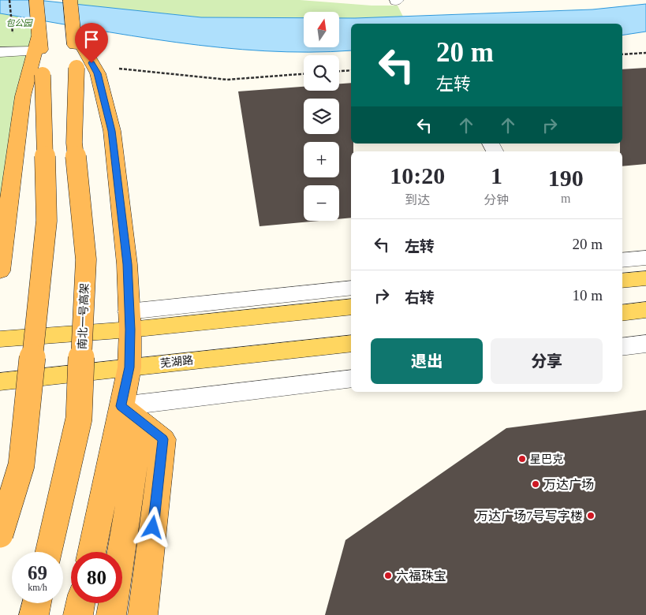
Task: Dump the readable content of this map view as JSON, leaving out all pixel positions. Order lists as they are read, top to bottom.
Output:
{
  "streets": {
    "highway": ["南北一号高架"],
    "main road": ["芜湖路"]
  },
  "parks": ["包公园"],
  "places": [
    "星巴克",
    "万达广场",
    "万达广场7号写字楼",
    "六福珠宝"
  ],
  "north": "top",
  "page": {
    "map_buttons": ["+", "−"],
    "turn": ["20 m", "左转"],
    "eta": [
      "10:20",
      "到达",
      "1",
      "分钟",
      "190",
      "m"
    ],
    "list": [
      {
        "name": "左转",
        "value": "20 m"
      },
      {
        "name": "右转",
        "value": "10 m"
      }
    ],
    "buttons": ["退出", "分享"],
    "speed": "69 km/h",
    "limit": "80"
  }
}
